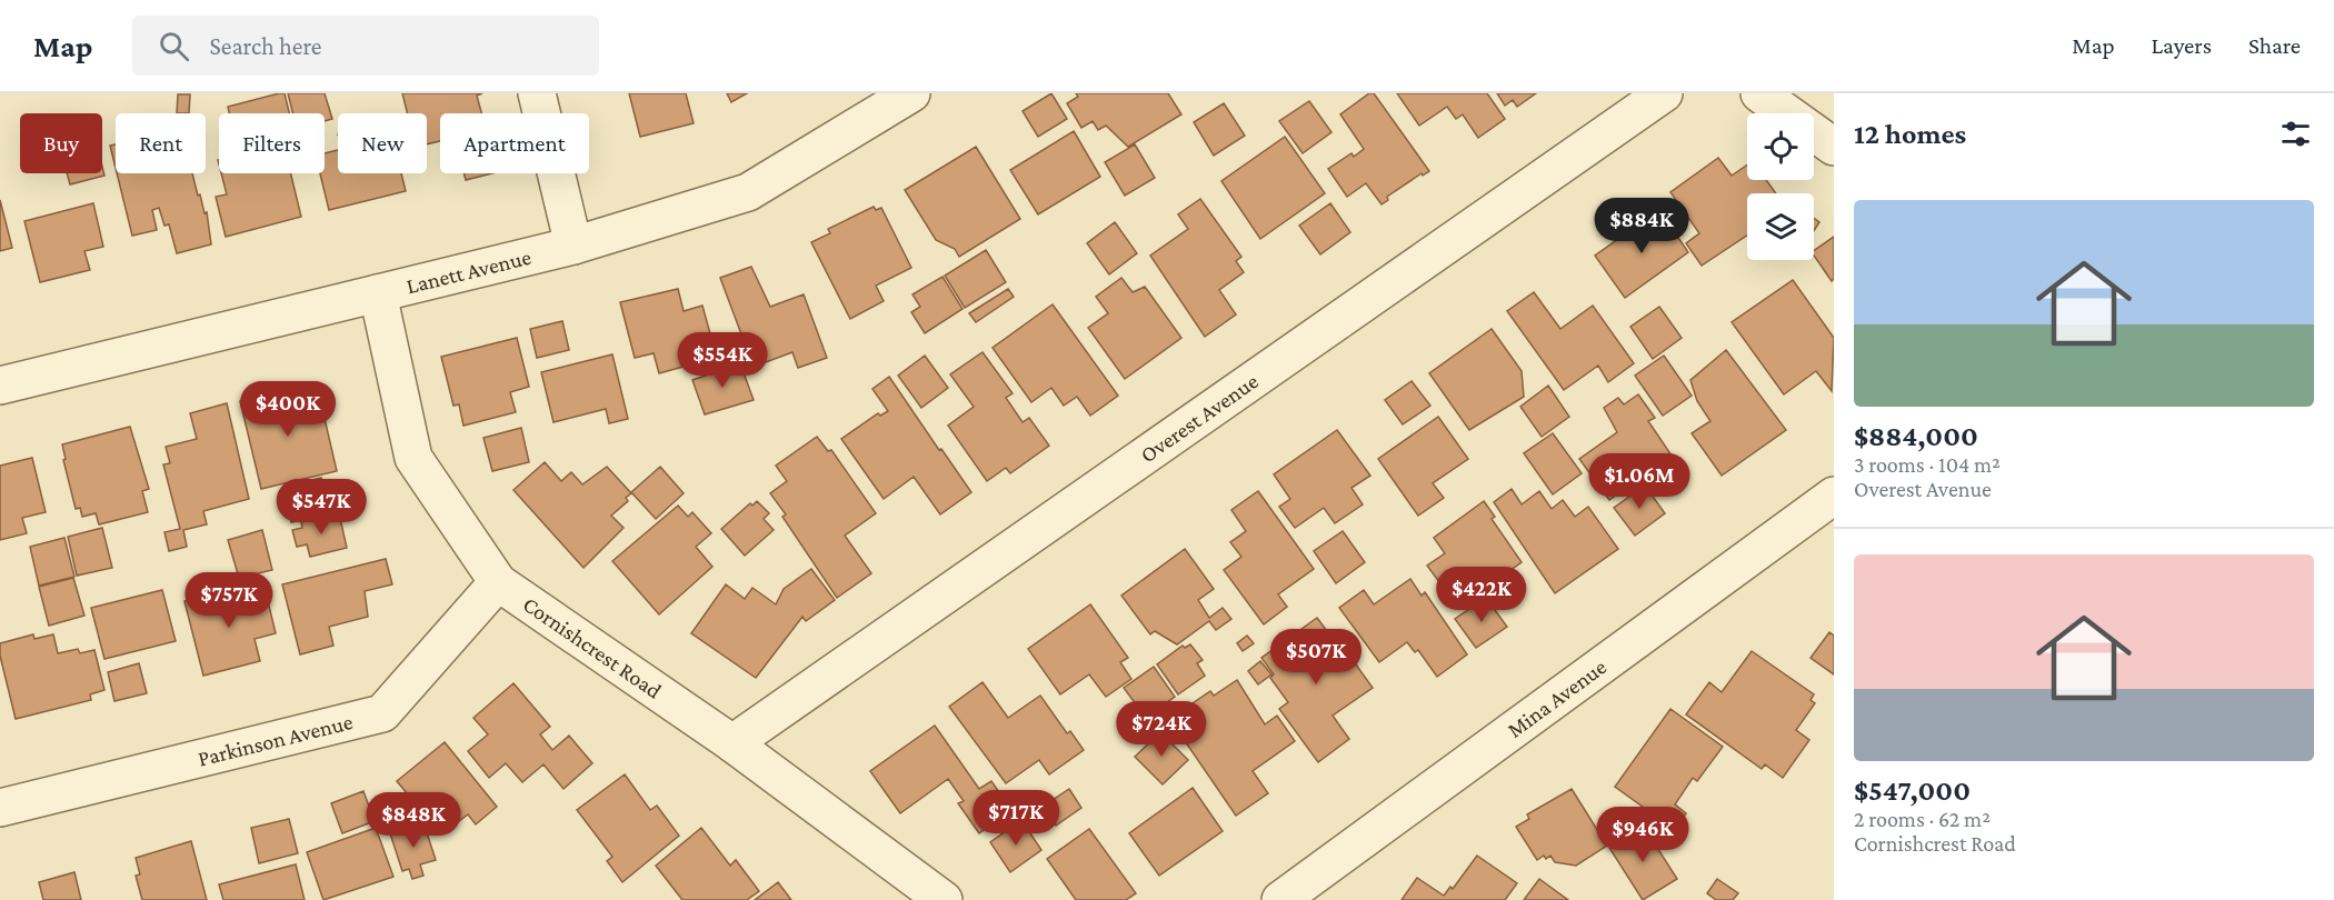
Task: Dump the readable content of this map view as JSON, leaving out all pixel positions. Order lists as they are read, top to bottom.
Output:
{
  "streets": {
    "street": [
      "Lanett Avenue",
      "Overest Avenue",
      "Cornishcrest Road",
      "Mina Avenue",
      "Parkinson Avenue"
    ]
  },
  "crossings": [
    ["Lanett Avenue", "Cornishcrest Road"],
    ["Overest Avenue", "Cornishcrest Road"],
    ["Cornishcrest Road", "Parkinson Avenue"]
  ],
  "page": {
    "header": "Map",
    "search": "Search here",
    "nav": ["Map", "Layers", "Share"],
    "heading": "12 homes",
    "chip": [
      "Buy",
      "Rent",
      "Filters",
      "New",
      "Apartment"
    ],
    "list": [
      {
        "name": "$884,000",
        "note": "3 rooms · 104 m² · Overest Avenue"
      },
      {
        "name": "$547,000",
        "note": "2 rooms · 62 m² · Cornishcrest Road"
      }
    ],
    "price": [
      "$884K",
      "$554K",
      "$400K",
      "$1.06M",
      "$547K",
      "$422K",
      "$757K",
      "$507K",
      "$724K",
      "$717K",
      "$848K",
      "$946K"
    ]
  }
}
